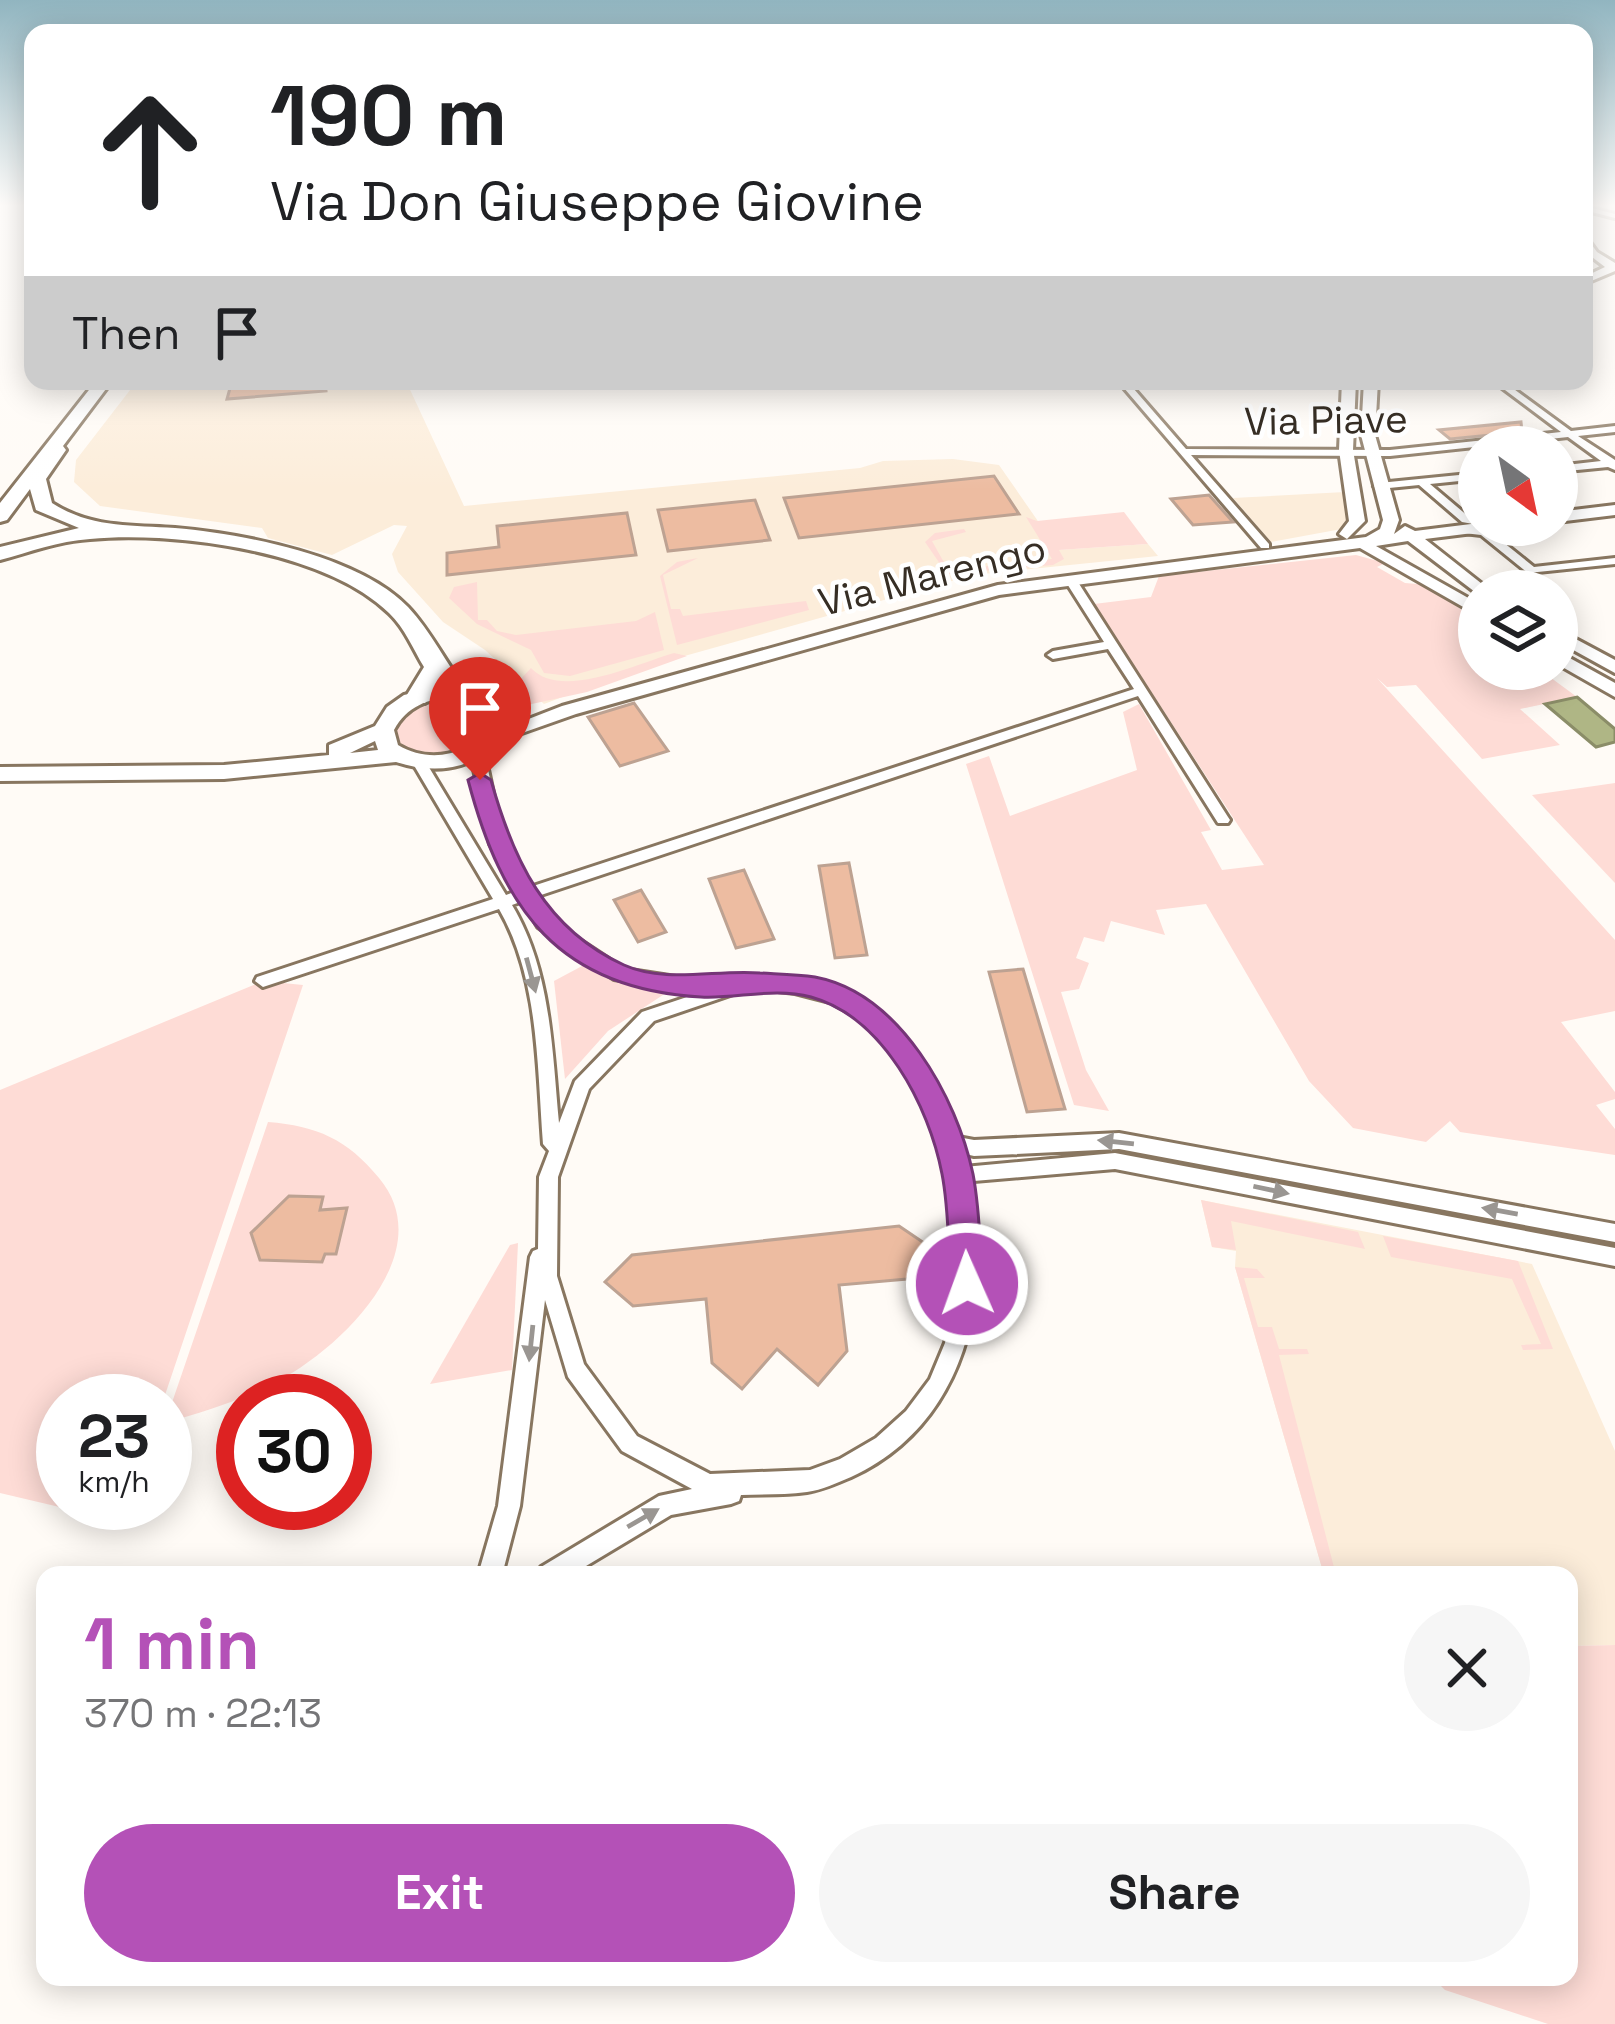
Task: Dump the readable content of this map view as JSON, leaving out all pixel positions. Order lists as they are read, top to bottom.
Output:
{
  "streets": {
    "main road": ["Via Marengo"],
    "street": ["Via Piave"]
  },
  "north": "bottom right",
  "page": {
    "turn": ["190 m", "Via Don Giuseppe Giovine"],
    "then": "Then",
    "speed": "23 km/h",
    "limit": "30",
    "heading": ["1 min", "370 m · 22:13"],
    "buttons": ["Exit", "Share"]
  }
}
